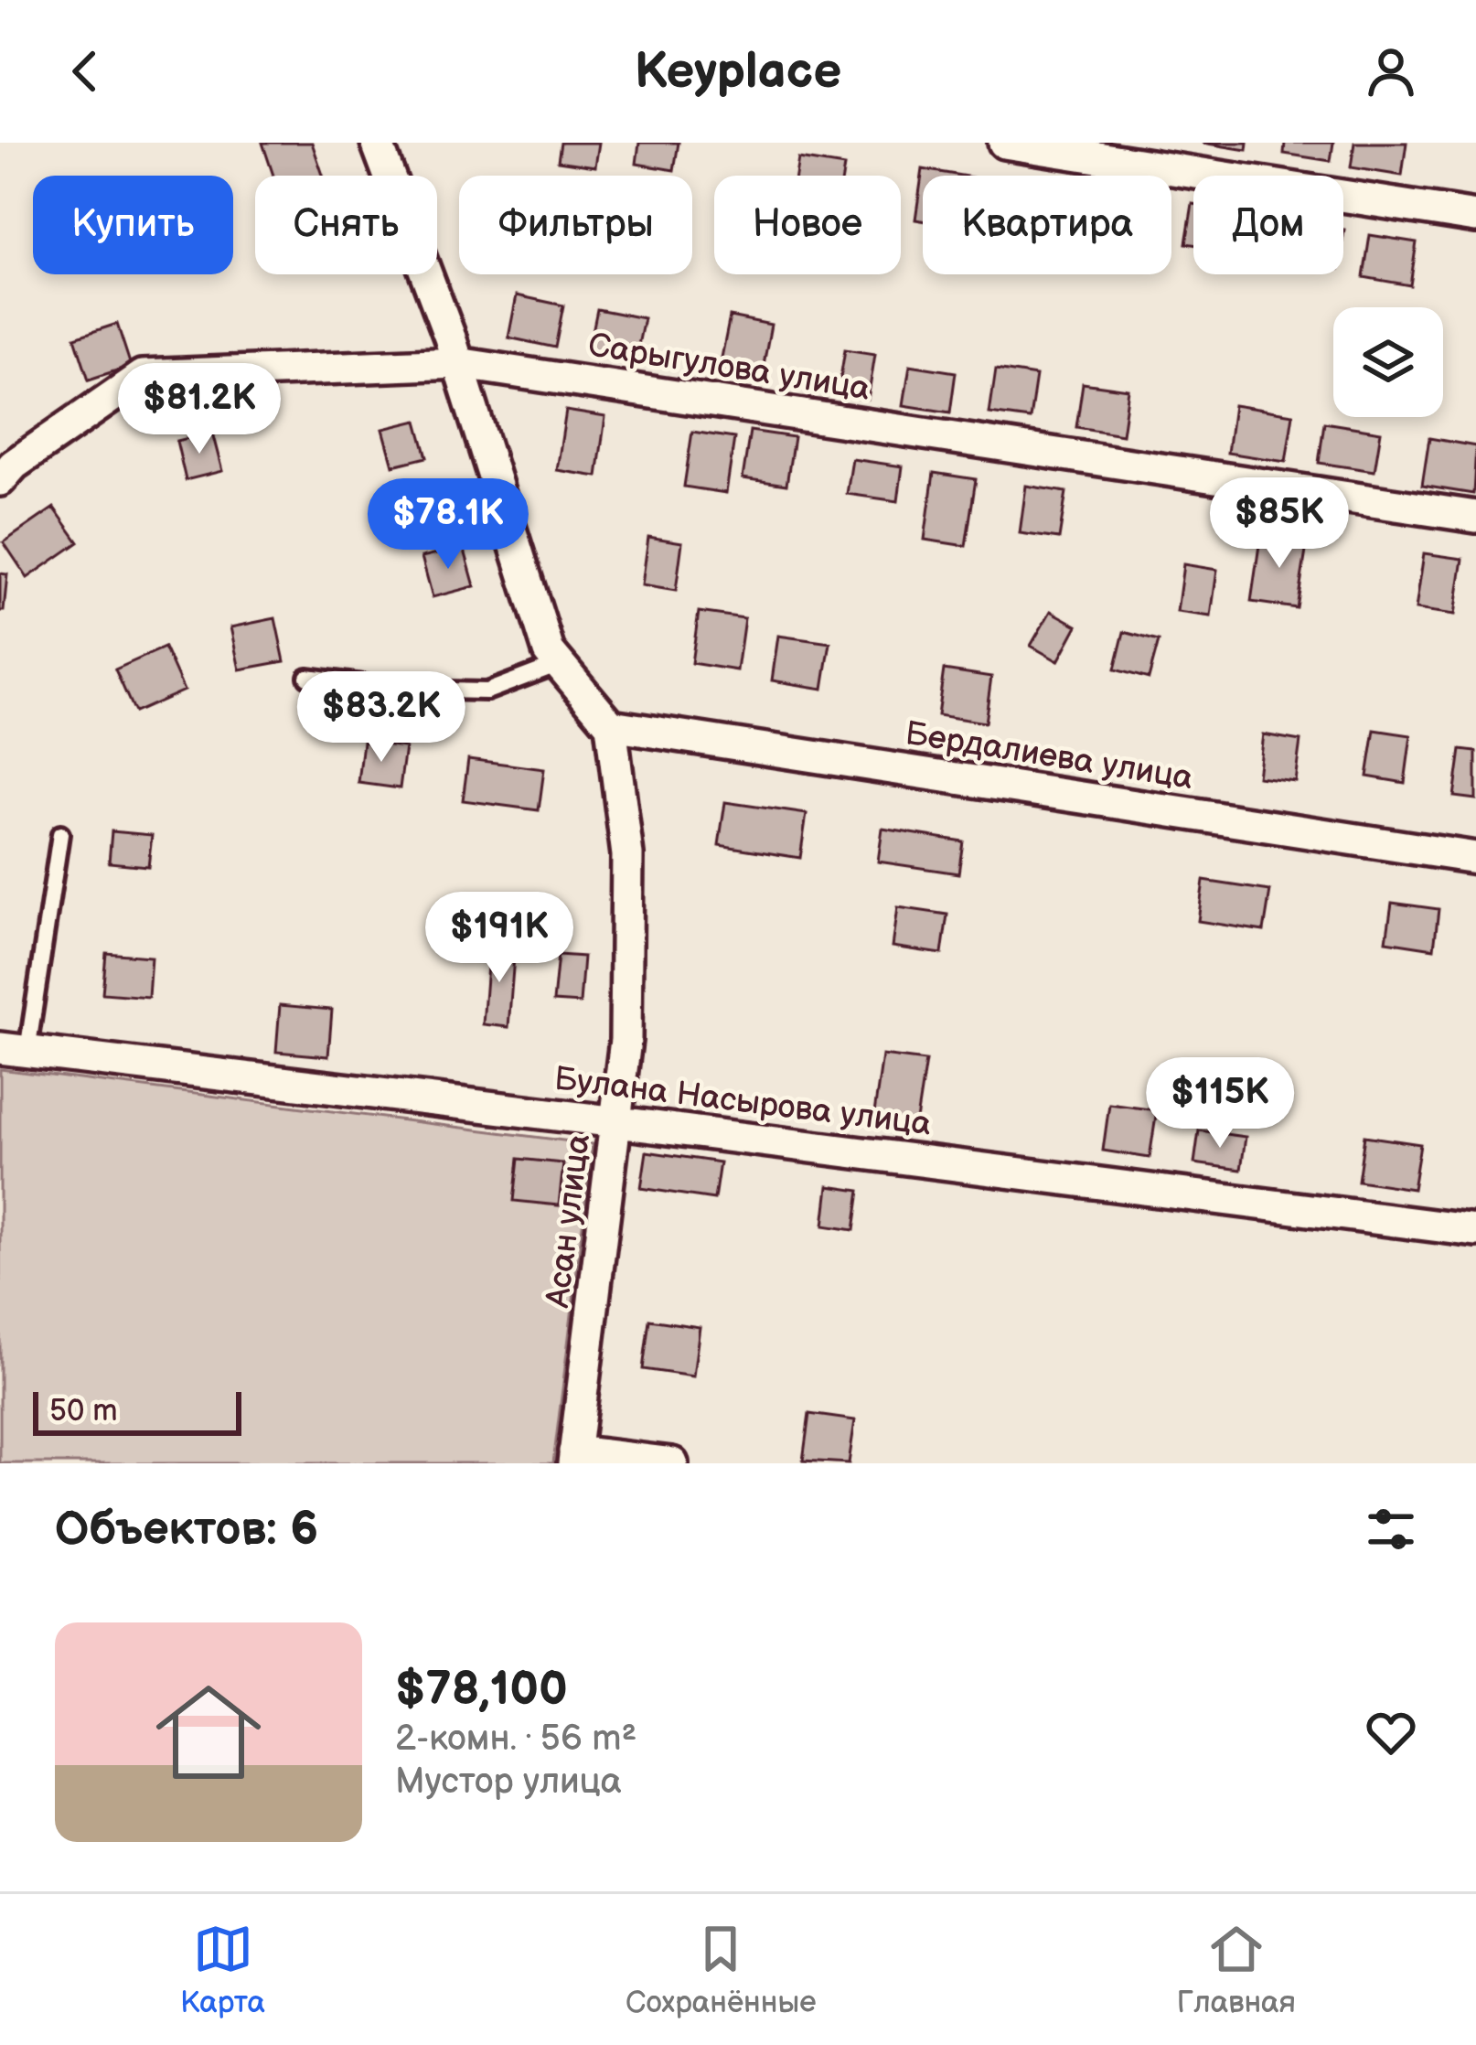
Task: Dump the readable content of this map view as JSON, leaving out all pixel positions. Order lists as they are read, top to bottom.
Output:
{
  "streets": {
    "street": [
      "Сарыгулова улица",
      "Бердалиева улица",
      "Булана Насырова улица",
      "Асан улица"
    ]
  },
  "crossings": [
    ["Бердалиева улица", "Асан улица"],
    ["Булана Насырова улица", "Асан улица"]
  ],
  "scale_bar": "50 m",
  "page": {
    "header": "Keyplace",
    "chip": [
      "Купить",
      "Снять",
      "Фильтры",
      "Новое",
      "Квартира",
      "Дом"
    ],
    "price": [
      "$81.2K",
      "$85K",
      "$78.1K",
      "$83.2K",
      "$191K",
      "$115K"
    ],
    "scale": "50 m",
    "heading": "Объектов: 6",
    "list": [
      {
        "name": "$78,100",
        "note": "2-комн. · 56 m² · Мустор улица"
      }
    ],
    "tabs": ["Карта", "Сохранённые", "Главная"]
  }
}
